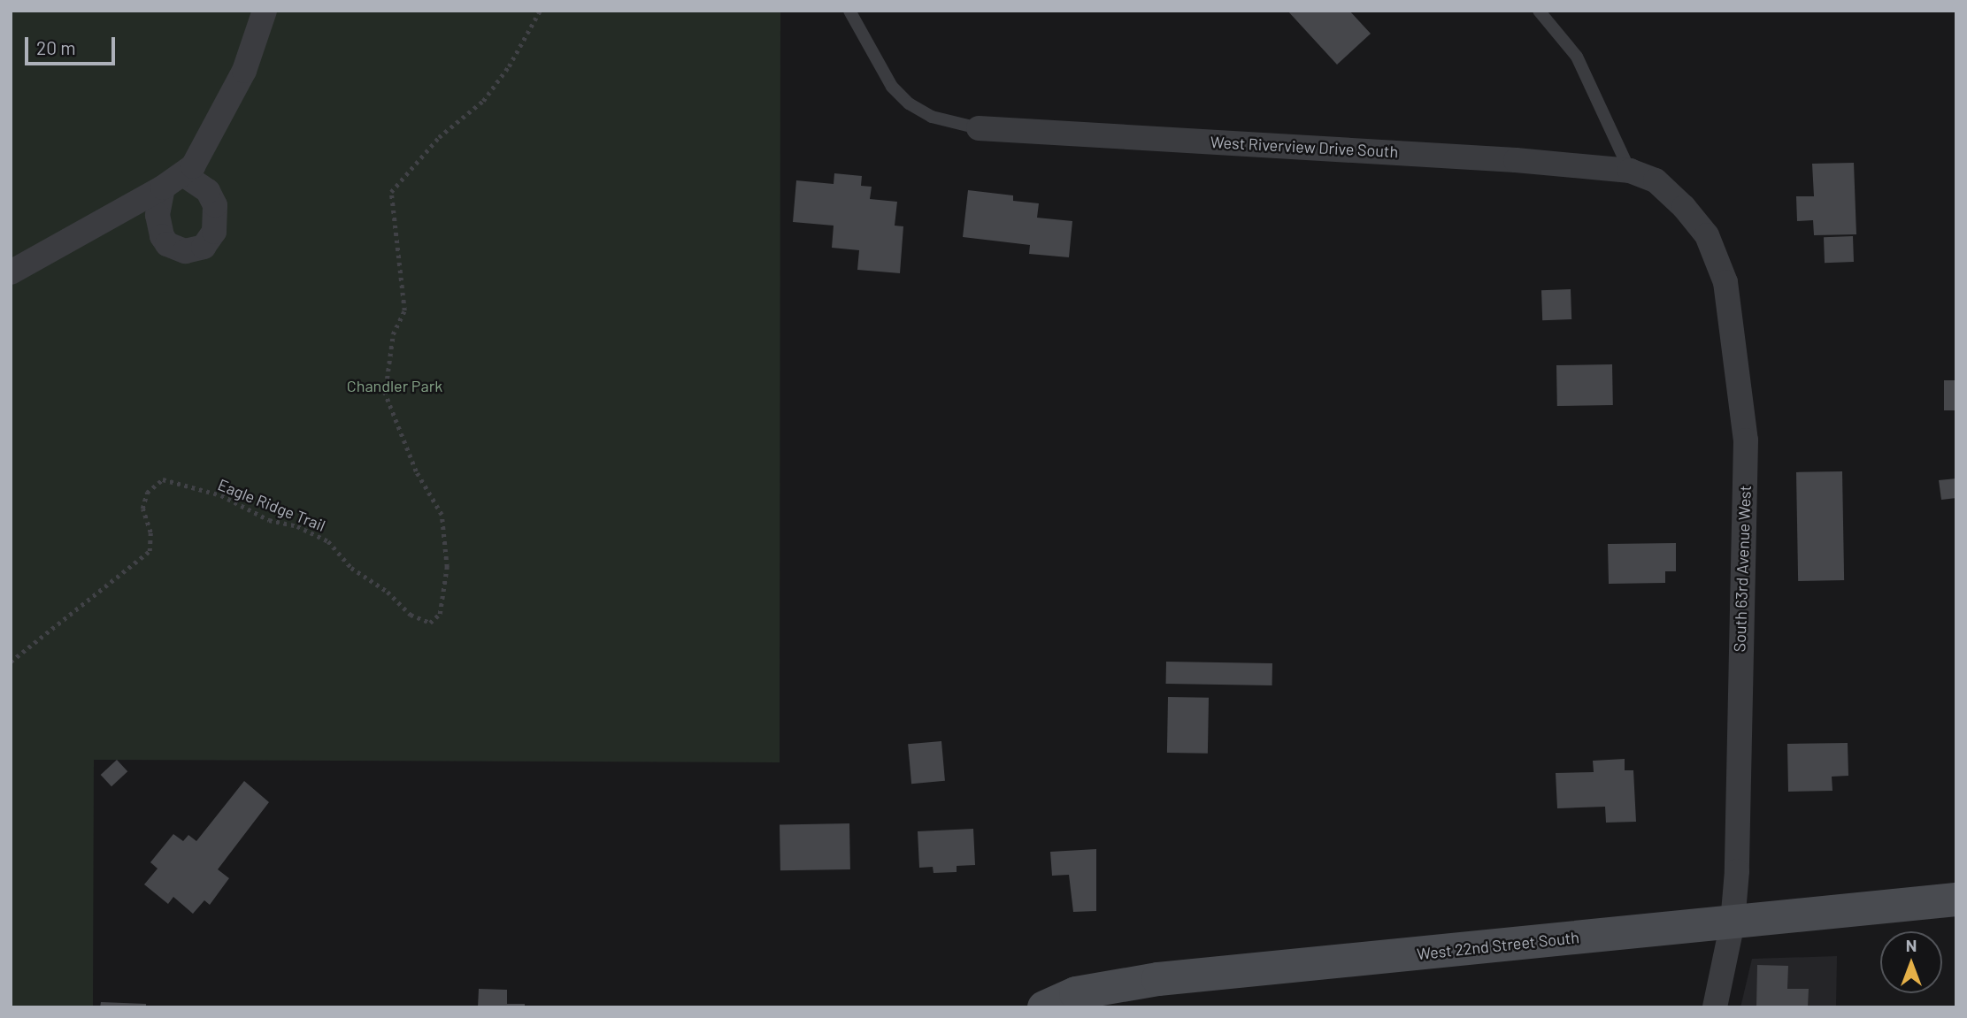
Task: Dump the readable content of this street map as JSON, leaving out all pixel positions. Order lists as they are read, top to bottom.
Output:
{
  "streets": {
    "street": ["West Riverview Drive South", "South 63rd Avenue West", "West 22nd Street South"],
    "path": ["Eagle Ridge Trail"]
  },
  "crossings": [
    ["West Riverview Drive South", "South 63rd Avenue West"],
    ["South 63rd Avenue West", "West 22nd Street South"]
  ],
  "parks": ["Chandler Park"],
  "scale_bar": "20 m",
  "north": "top"
}
